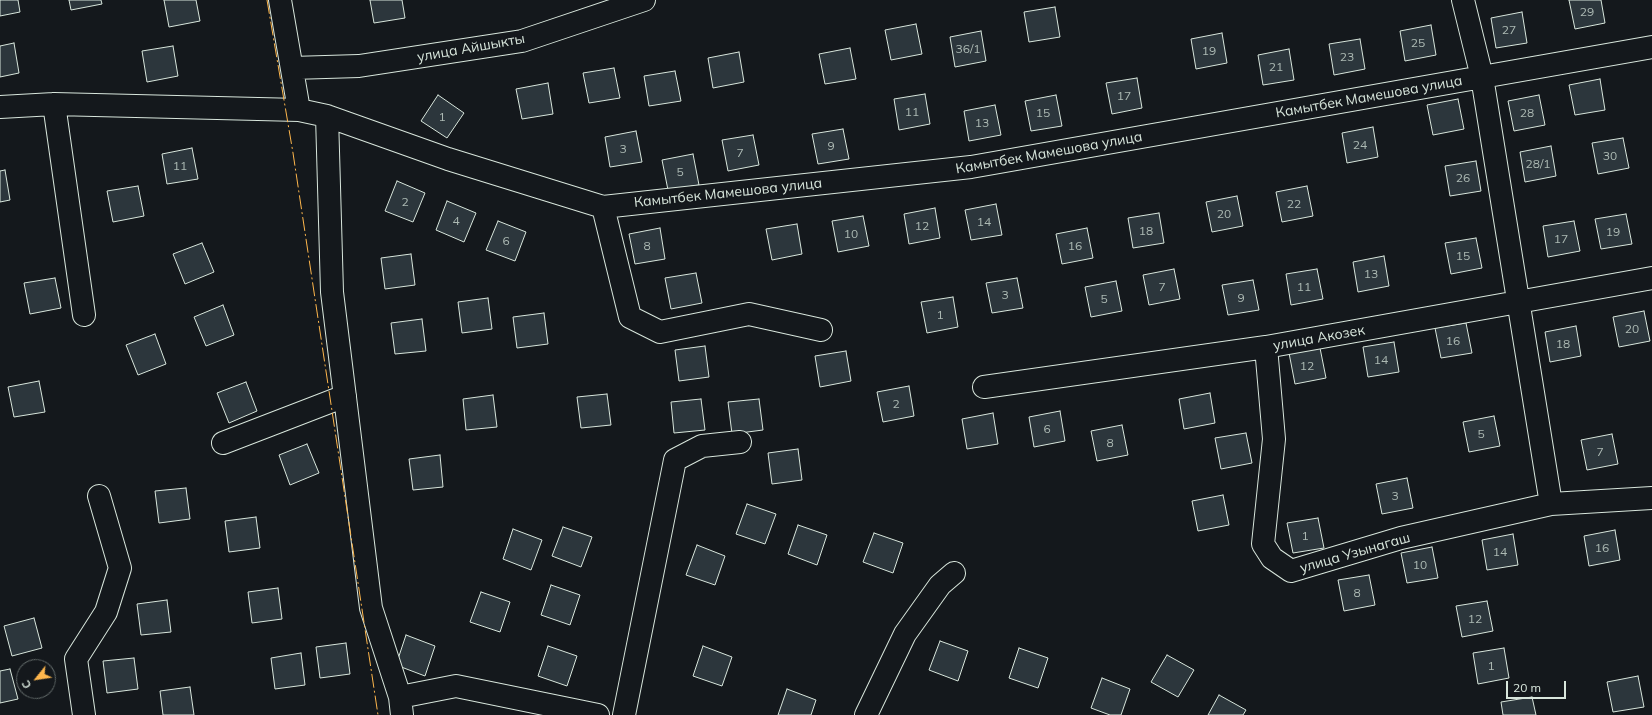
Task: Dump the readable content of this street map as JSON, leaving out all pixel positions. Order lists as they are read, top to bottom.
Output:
{
  "streets": {
    "street": [
      "улица Айшыкты",
      "Камытбек Мамешова улица",
      "улица Акозек",
      "улица Узынагаш"
    ]
  },
  "crossings": [
    ["улица Акозек", "улица Узынагаш"]
  ],
  "house_numbers": [
    "29",
    "27",
    "25",
    "36/1",
    "19",
    "23",
    "21",
    "17",
    "11",
    "15",
    "28",
    "1",
    "13",
    "24",
    "9",
    "3",
    "7",
    "30",
    "28/1",
    "11",
    "5",
    "26",
    "2",
    "22",
    "20",
    "4",
    "14",
    "12",
    "18",
    "19",
    "10",
    "17",
    "6",
    "8",
    "16",
    "15",
    "13",
    "7",
    "11",
    "3",
    "9",
    "5",
    "1",
    "20",
    "16",
    "18",
    "14",
    "12",
    "2",
    "6",
    "5",
    "8",
    "7",
    "3",
    "1",
    "16",
    "14",
    "10",
    "8",
    "12",
    "1"
  ],
  "scale_bar": "20 m",
  "north": "bottom left"
}
